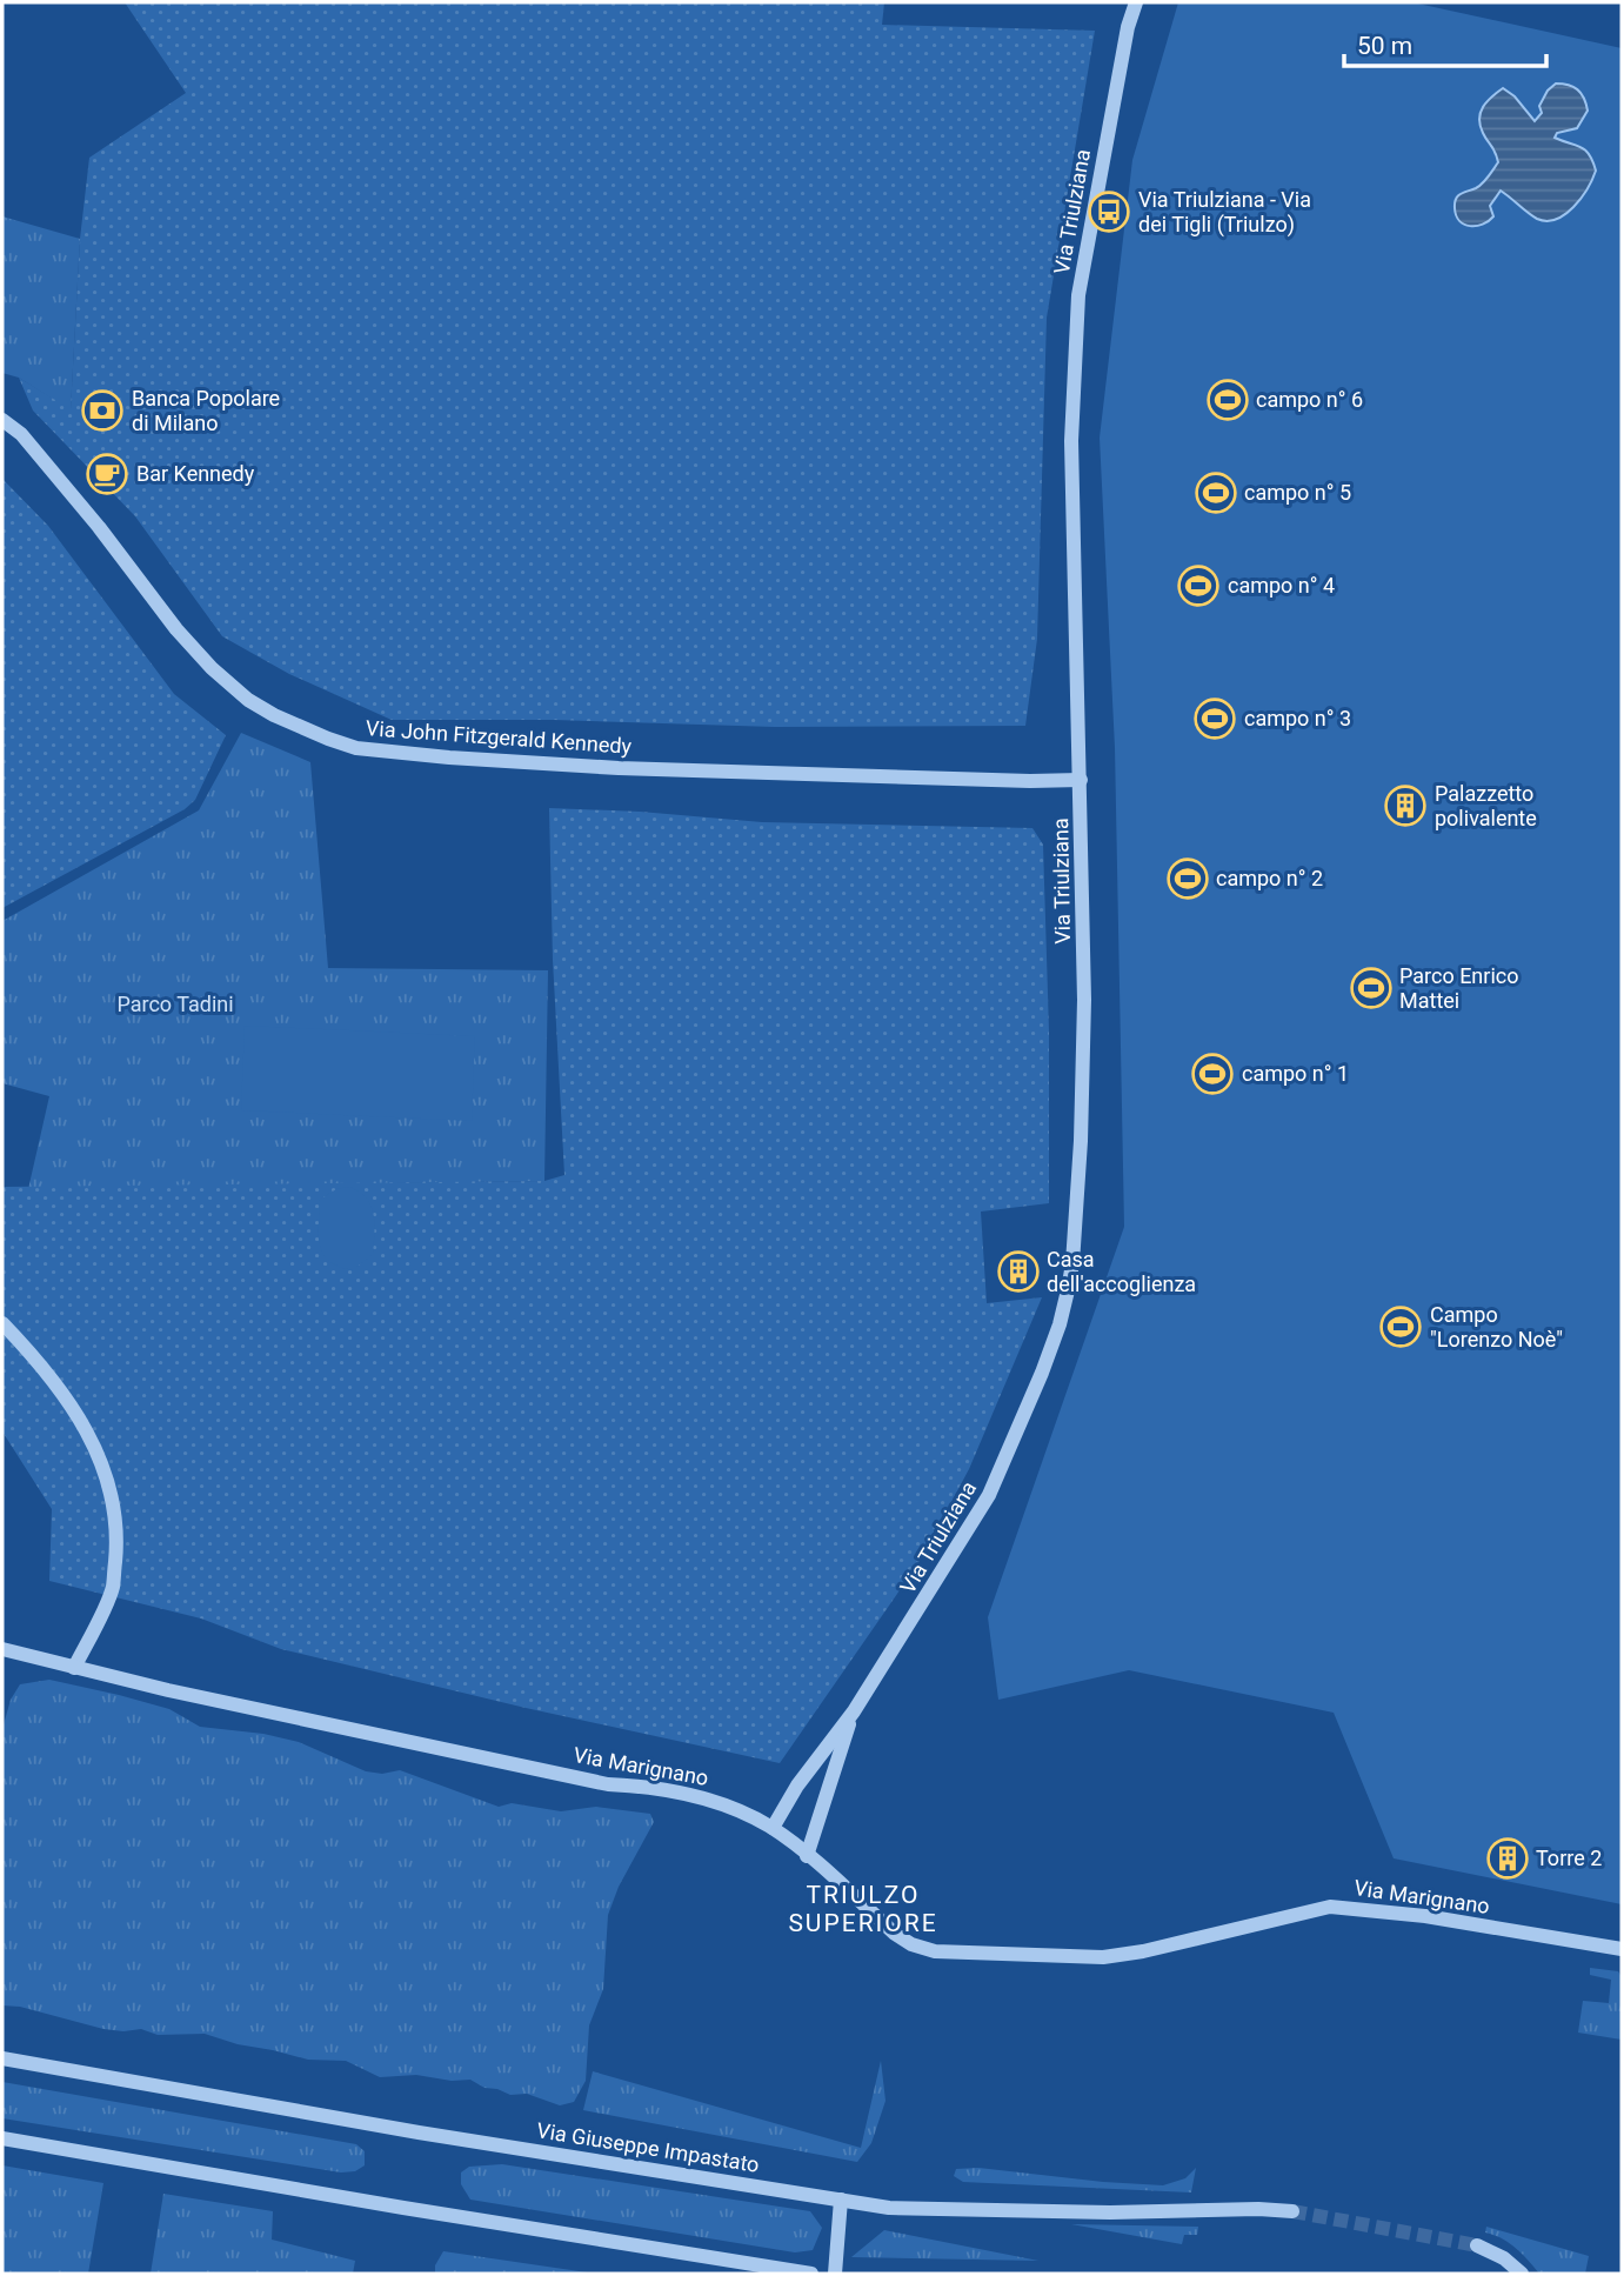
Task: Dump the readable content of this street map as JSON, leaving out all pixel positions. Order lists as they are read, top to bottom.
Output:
{
  "streets": {
    "street": [
      "Via Triulziana",
      "Via John Fitzgerald Kennedy",
      "Via Marignano",
      "Via Giuseppe Impastato"
    ]
  },
  "crossings": [
    ["Via Triulziana", "Via John Fitzgerald Kennedy"],
    ["Via Triulziana", "Via Marignano"]
  ],
  "districts": ["TRIULZO SUPERIORE"],
  "parks": ["Parco Tadini"],
  "places": {
    "bus stop": ["Via Triulziana - Via dei Tigli (Triulzo)"],
    "sports": [
      "campo n° 6",
      "campo n° 5",
      "campo n° 4",
      "campo n° 3",
      "campo n° 2",
      "Parco Enrico Mattei",
      "campo n° 1",
      "Campo \"Lorenzo Noè\""
    ],
    "bank": ["Banca Popolare di Milano"],
    "cafe": ["Bar Kennedy"],
    "building": ["Palazzetto polivalente", "Casa dell'accoglienza", "Torre 2"]
  },
  "scale_bar": "50 m"
}
